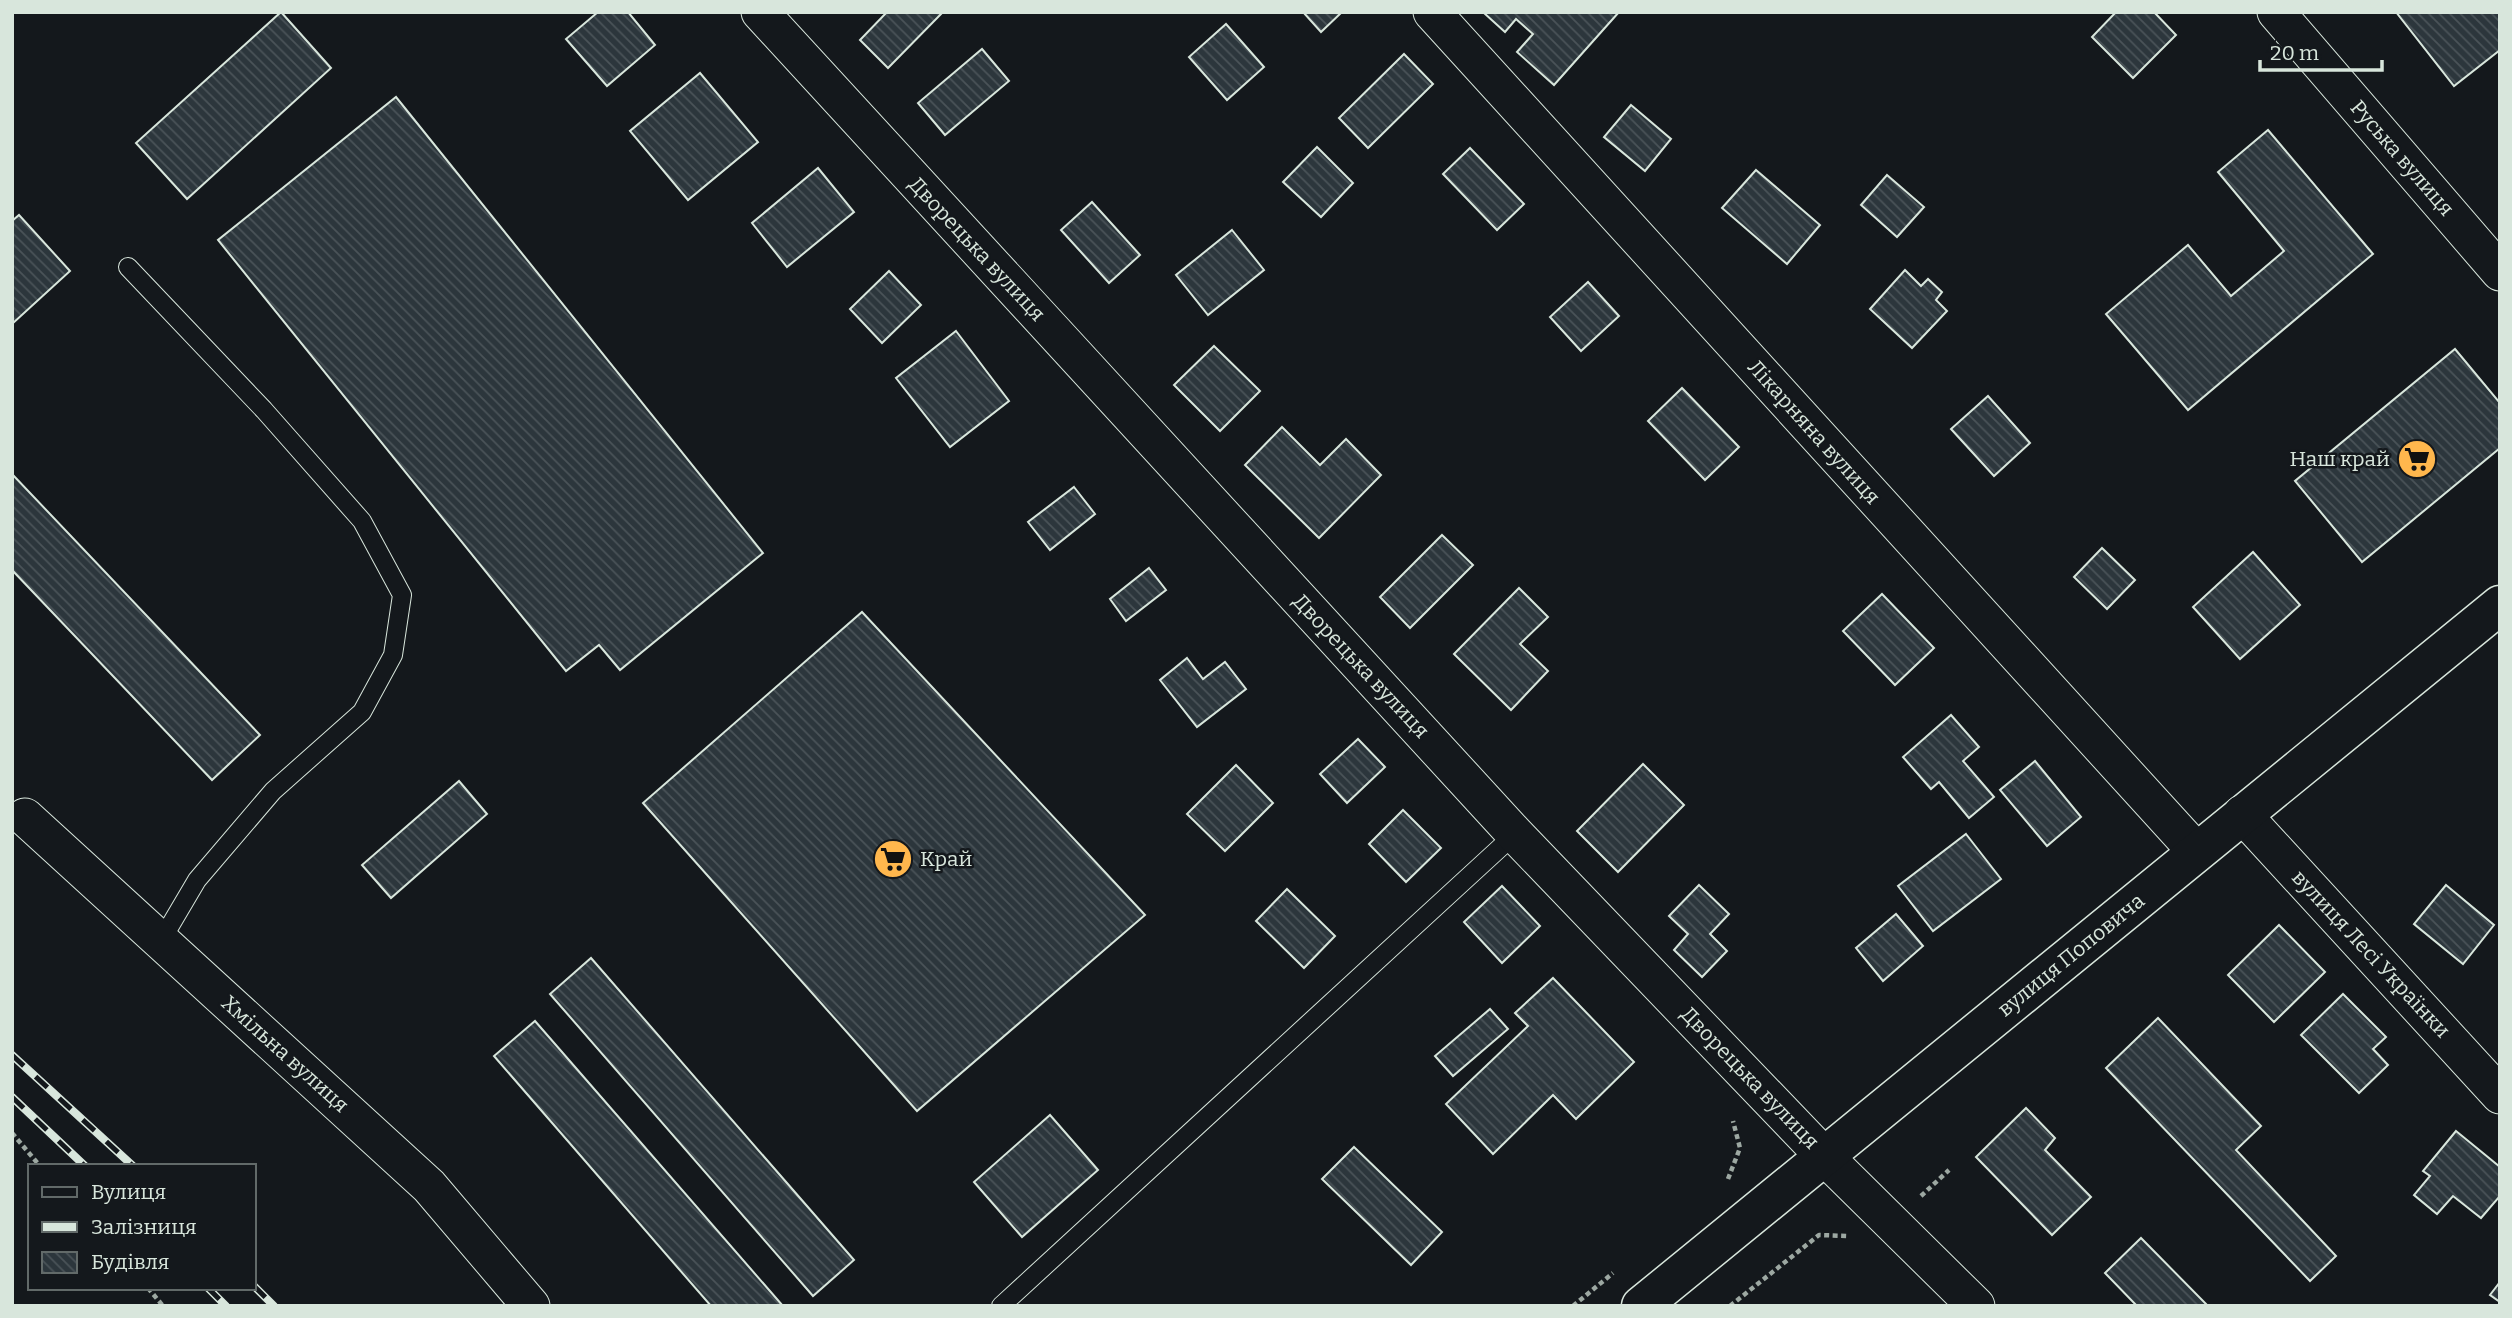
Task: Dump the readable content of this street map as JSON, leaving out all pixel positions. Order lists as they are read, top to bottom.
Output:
{
  "streets": {
    "main road": ["вулиця Поповича"],
    "street": [
      "Руська вулиця",
      "Дворецька вулиця",
      "Лікарняна вулиця",
      "вулиця Лесі Українки",
      "Хмільна вулиця"
    ]
  },
  "crossings": [
    ["Дворецька вулиця", "вулиця Поповича"],
    ["Лікарняна вулиця", "вулиця Поповича"],
    ["вулиця Лесі Українки", "вулиця Поповича"]
  ],
  "places": {
    "supermarket": ["Наш край", "Край"]
  },
  "legend": ["Вулиця", "Залізниця", "Будівля"],
  "scale_bar": "20 m"
}
